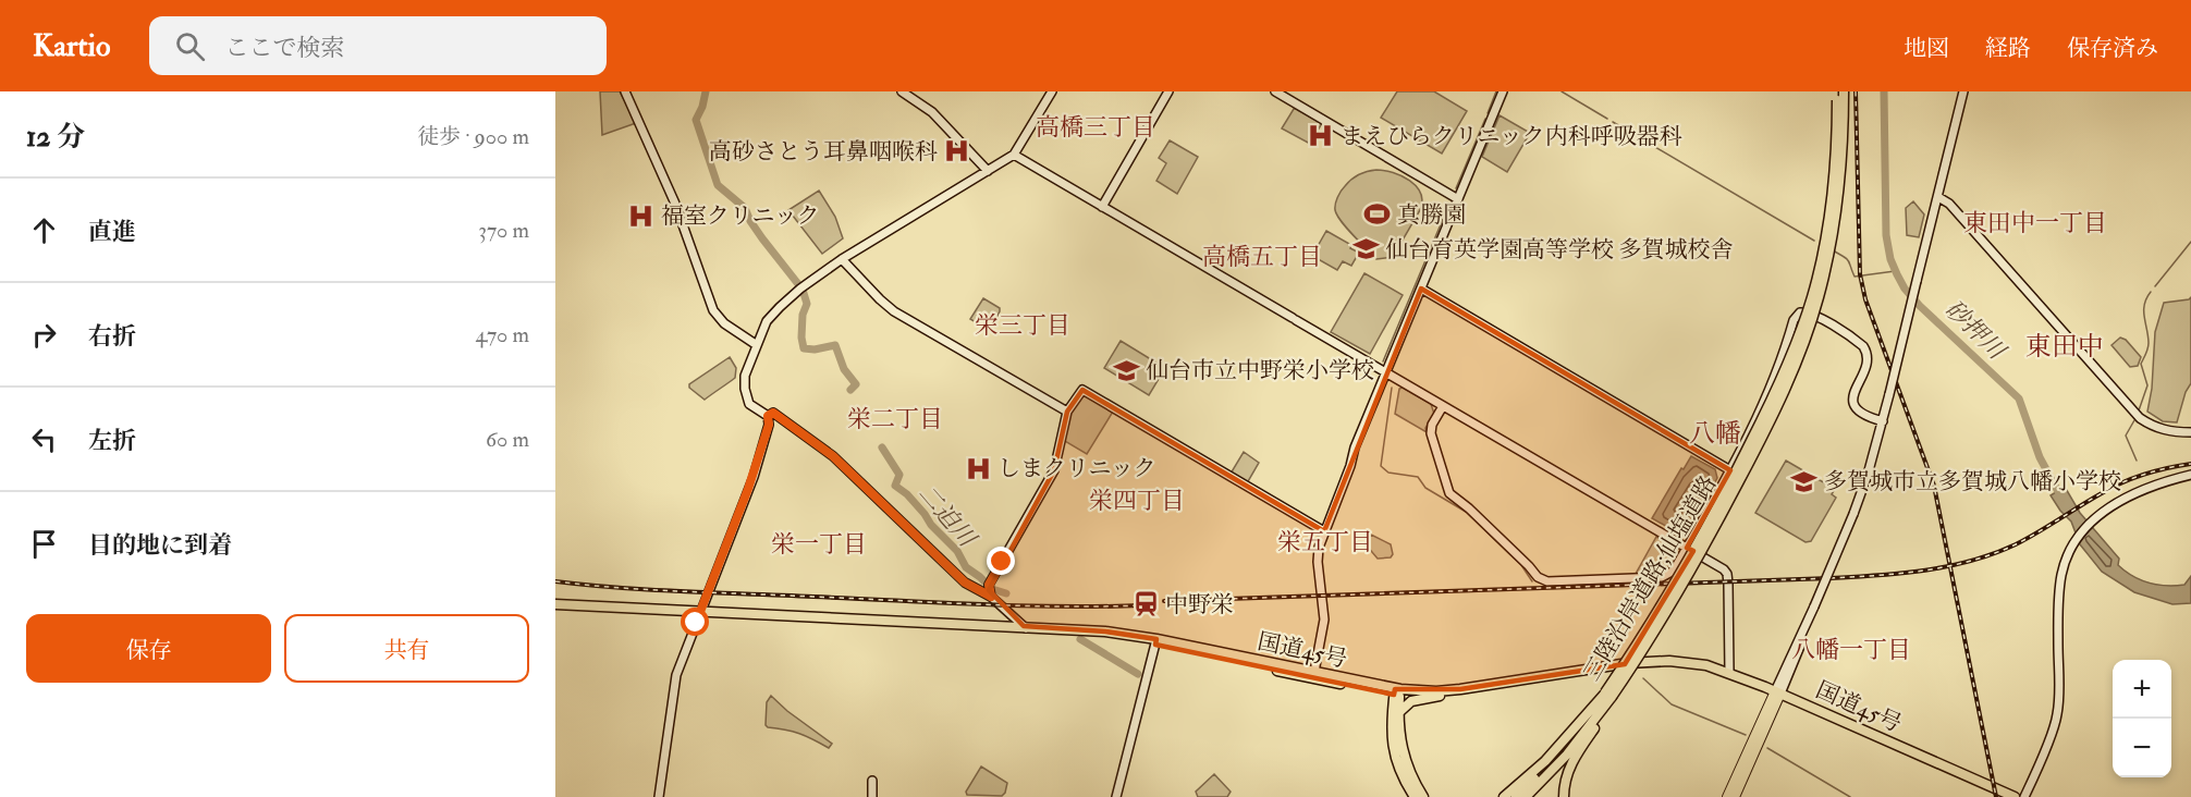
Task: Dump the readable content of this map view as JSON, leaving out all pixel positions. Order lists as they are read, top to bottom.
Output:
{
  "streets": {
    "highway": ["三陸沿岸道路;仙塩道路", "国道45号"]
  },
  "districts": [
    "高橋三丁目",
    "東田中一丁目",
    "高橋五丁目",
    "栄三丁目",
    "東田中",
    "栄二丁目",
    "八幡",
    "栄四丁目",
    "栄五丁目",
    "栄一丁目",
    "八幡一丁目"
  ],
  "water": ["砂押川", "二迫川"],
  "places": {
    "hospital": [
      "まえひらクリニック内科呼吸器科",
      "高砂さとう耳鼻咽喉科",
      "福室クリニック",
      "しまクリニック"
    ],
    "sports": ["真勝園"],
    "school or university": ["仙台育英学園高等学校 多賀城校舎", "仙台市立中野栄小学校", "多賀城市立多賀城八幡小学校"],
    "station": ["中野栄"]
  },
  "page": {
    "header": "Kartio",
    "search": "ここで検索",
    "nav": ["地図", "経路", "保存済み"],
    "heading": ["12 分", "徒歩 · 900 m"],
    "list": [
      ["直進", "370 m"],
      ["右折", "470 m"],
      ["左折", "60 m"],
      "目的地に到着"
    ],
    "buttons": ["保存", "共有"],
    "map_buttons": ["+", "−"]
  }
}
